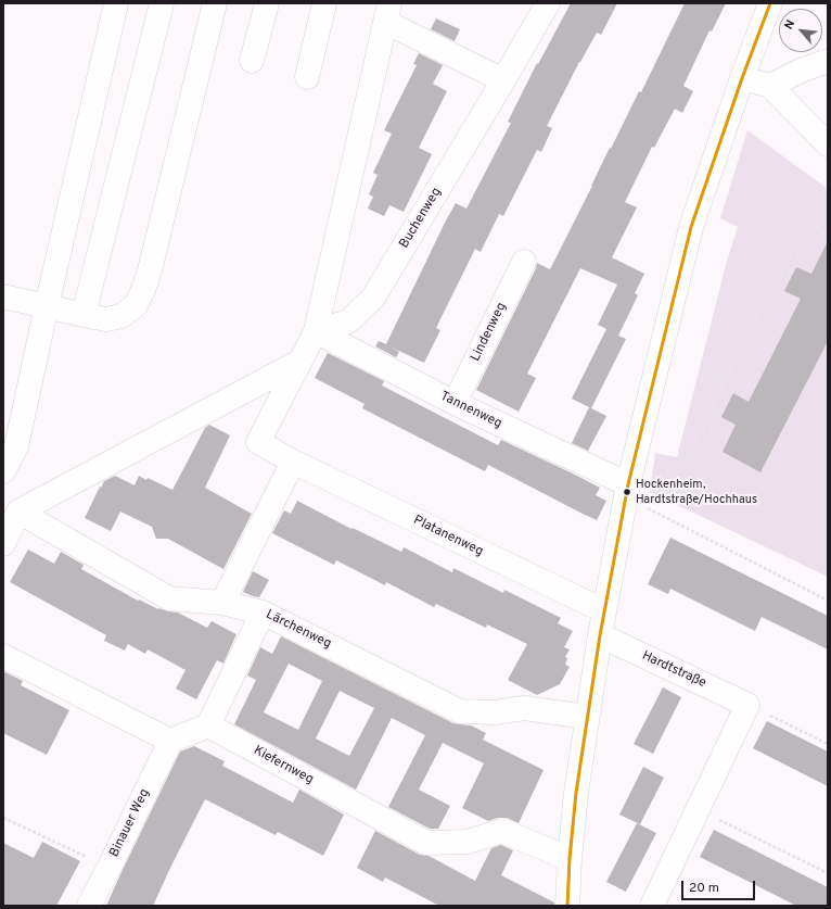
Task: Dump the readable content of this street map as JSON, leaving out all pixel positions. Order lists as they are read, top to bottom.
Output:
{
  "streets": {
    "street": [
      "Buchenweg",
      "Lindenweg",
      "Tannenweg",
      "Platanenweg",
      "Lärchenweg",
      "Hardtstraße",
      "Kiefernweg",
      "Binauer Weg"
    ]
  },
  "crossings": [
    ["Buchenweg", "Tannenweg"],
    ["Lindenweg", "Tannenweg"]
  ],
  "places": ["Hockenheim, Hardtstraße/Hochhaus"],
  "scale_bar": "20 m",
  "north": "top left"
}
